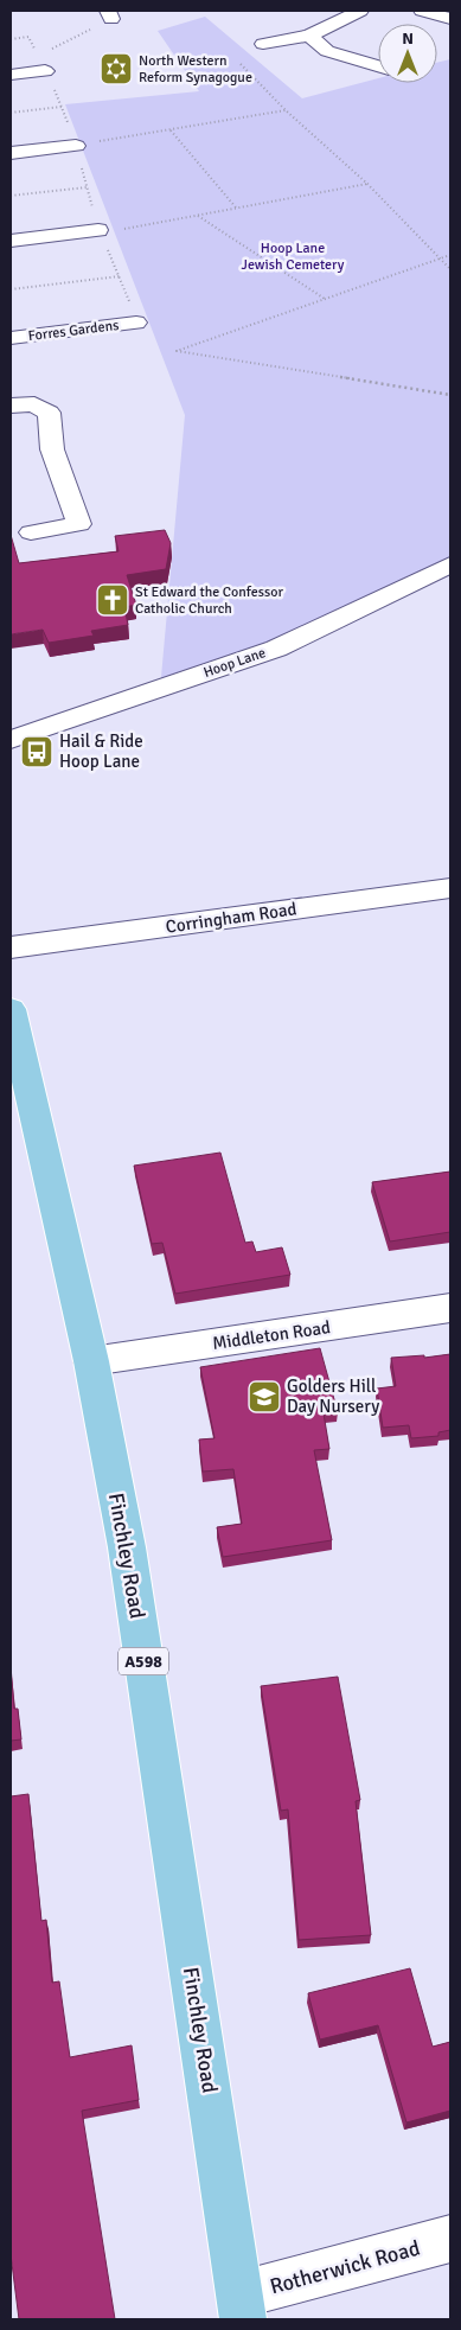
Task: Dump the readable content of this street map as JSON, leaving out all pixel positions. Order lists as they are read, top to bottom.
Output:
{
  "streets": {
    "main road": ["Finchley Road", "A598"],
    "street": [
      "Forres Gardens",
      "Hoop Lane",
      "Corringham Road",
      "Middleton Road",
      "Rotherwick Road"
    ]
  },
  "crossings": [
    ["Middleton Road", "Finchley Road"],
    ["Finchley Road", "Rotherwick Road"]
  ],
  "parks": ["Hoop Lane Jewish Cemetery"],
  "places": {
    "synagogue": ["North Western Reform Synagogue"],
    "church": ["St Edward the Confessor Catholic Church"],
    "bus stop": ["Hail & Ride Hoop Lane"],
    "school or university": ["Golders Hill Day Nursery"]
  },
  "north": "top"
}
